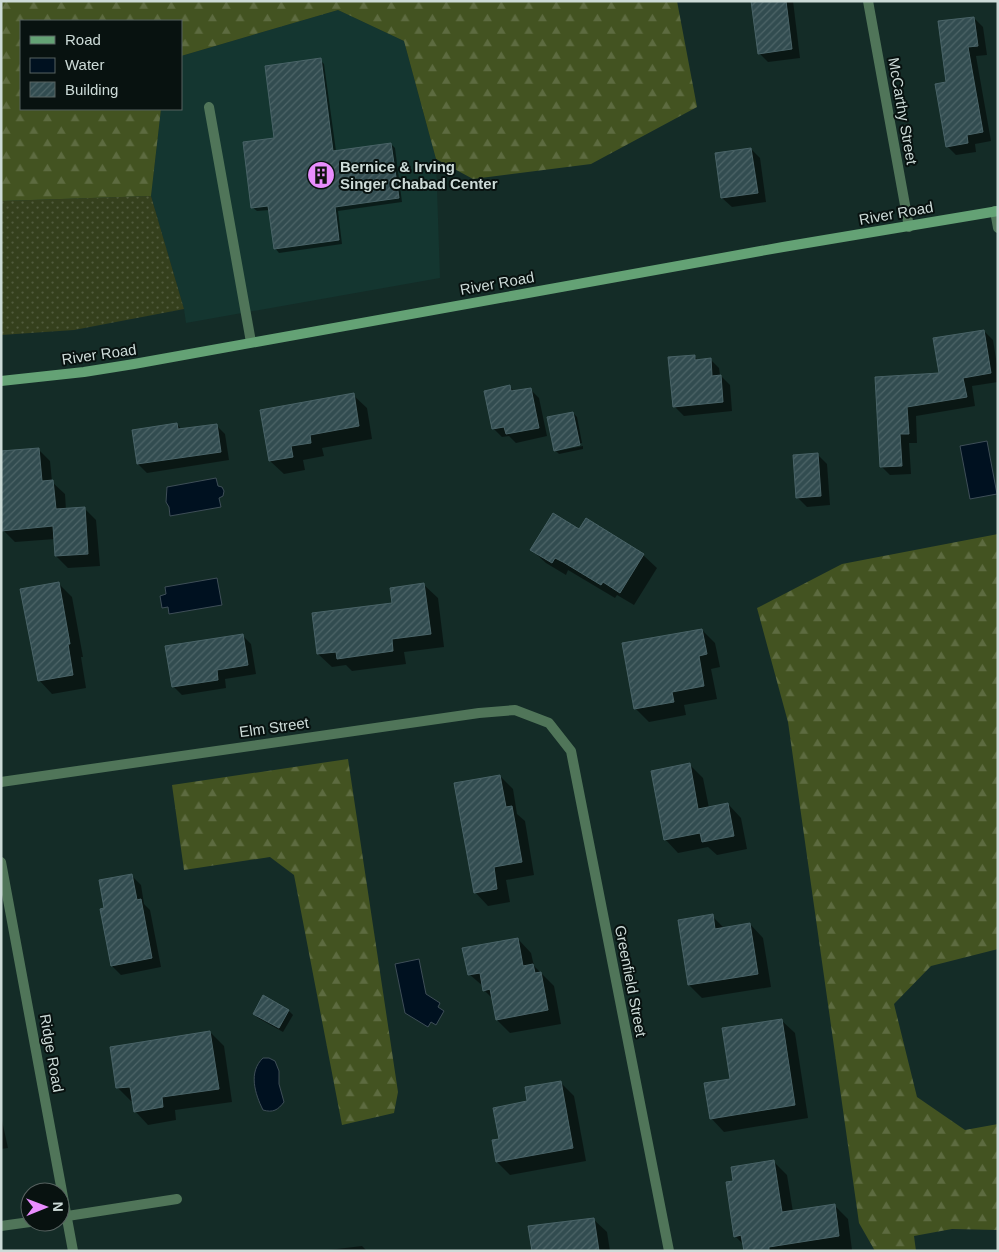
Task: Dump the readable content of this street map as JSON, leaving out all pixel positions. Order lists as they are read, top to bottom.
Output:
{
  "streets": {
    "street": [
      "McCarthy Street",
      "River Road",
      "Elm Street",
      "Greenfield Street",
      "Ridge Road"
    ]
  },
  "crossings": [
    ["McCarthy Street", "River Road"],
    ["Elm Street", "Greenfield Street"]
  ],
  "places": {
    "building": ["Bernice & Irving Singer Chabad Center"]
  },
  "legend": ["Road", "Water", "Building"],
  "north": "right"
}
